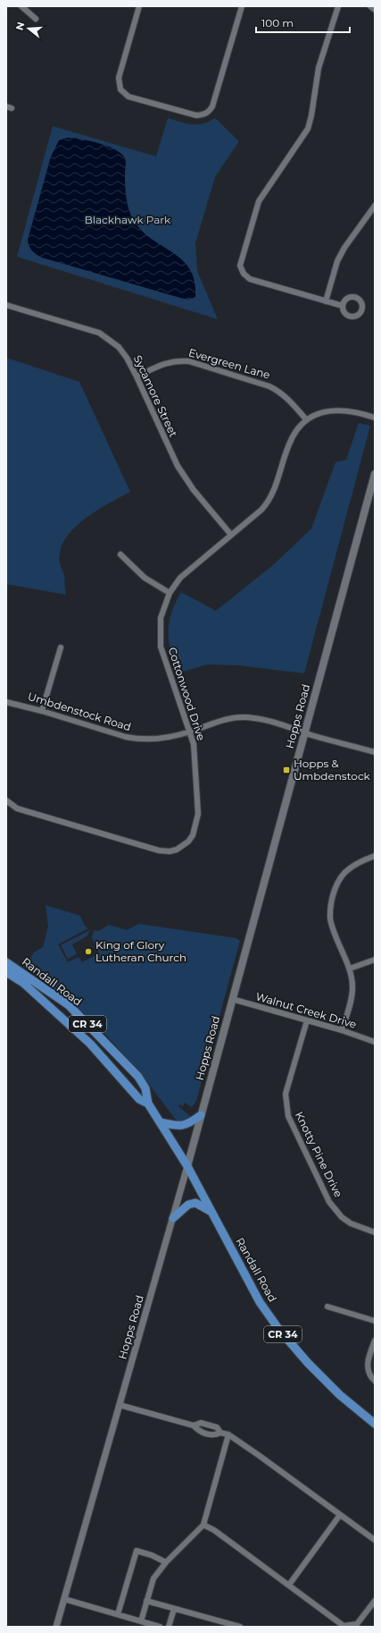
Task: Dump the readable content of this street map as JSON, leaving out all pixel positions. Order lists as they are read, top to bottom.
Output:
{
  "streets": {
    "main road": ["Hopps Road", "Randall Road", "CR 34"],
    "street": [
      "Evergreen Lane",
      "Sycamore Street",
      "Cottonwood Drive",
      "Umbdenstock Road",
      "Walnut Creek Drive",
      "Knotty Pine Drive"
    ]
  },
  "crossings": [
    ["Evergreen Lane", "Sycamore Street"],
    ["Evergreen Lane", "Cottonwood Drive"],
    ["Sycamore Street", "Cottonwood Drive"],
    ["Cottonwood Drive", "Umbdenstock Road"],
    ["Umbdenstock Road", "Hopps Road"],
    ["Hopps Road", "Randall Road"],
    ["Hopps Road", "Walnut Creek Drive"],
    ["Walnut Creek Drive", "Knotty Pine Drive"]
  ],
  "parks": ["Blackhawk Park"],
  "places": {
    "transit": ["Hopps & Umbdenstock"],
    "other": ["King of Glory Lutheran Church"]
  },
  "scale_bar": "100 m",
  "north": "left"
}
